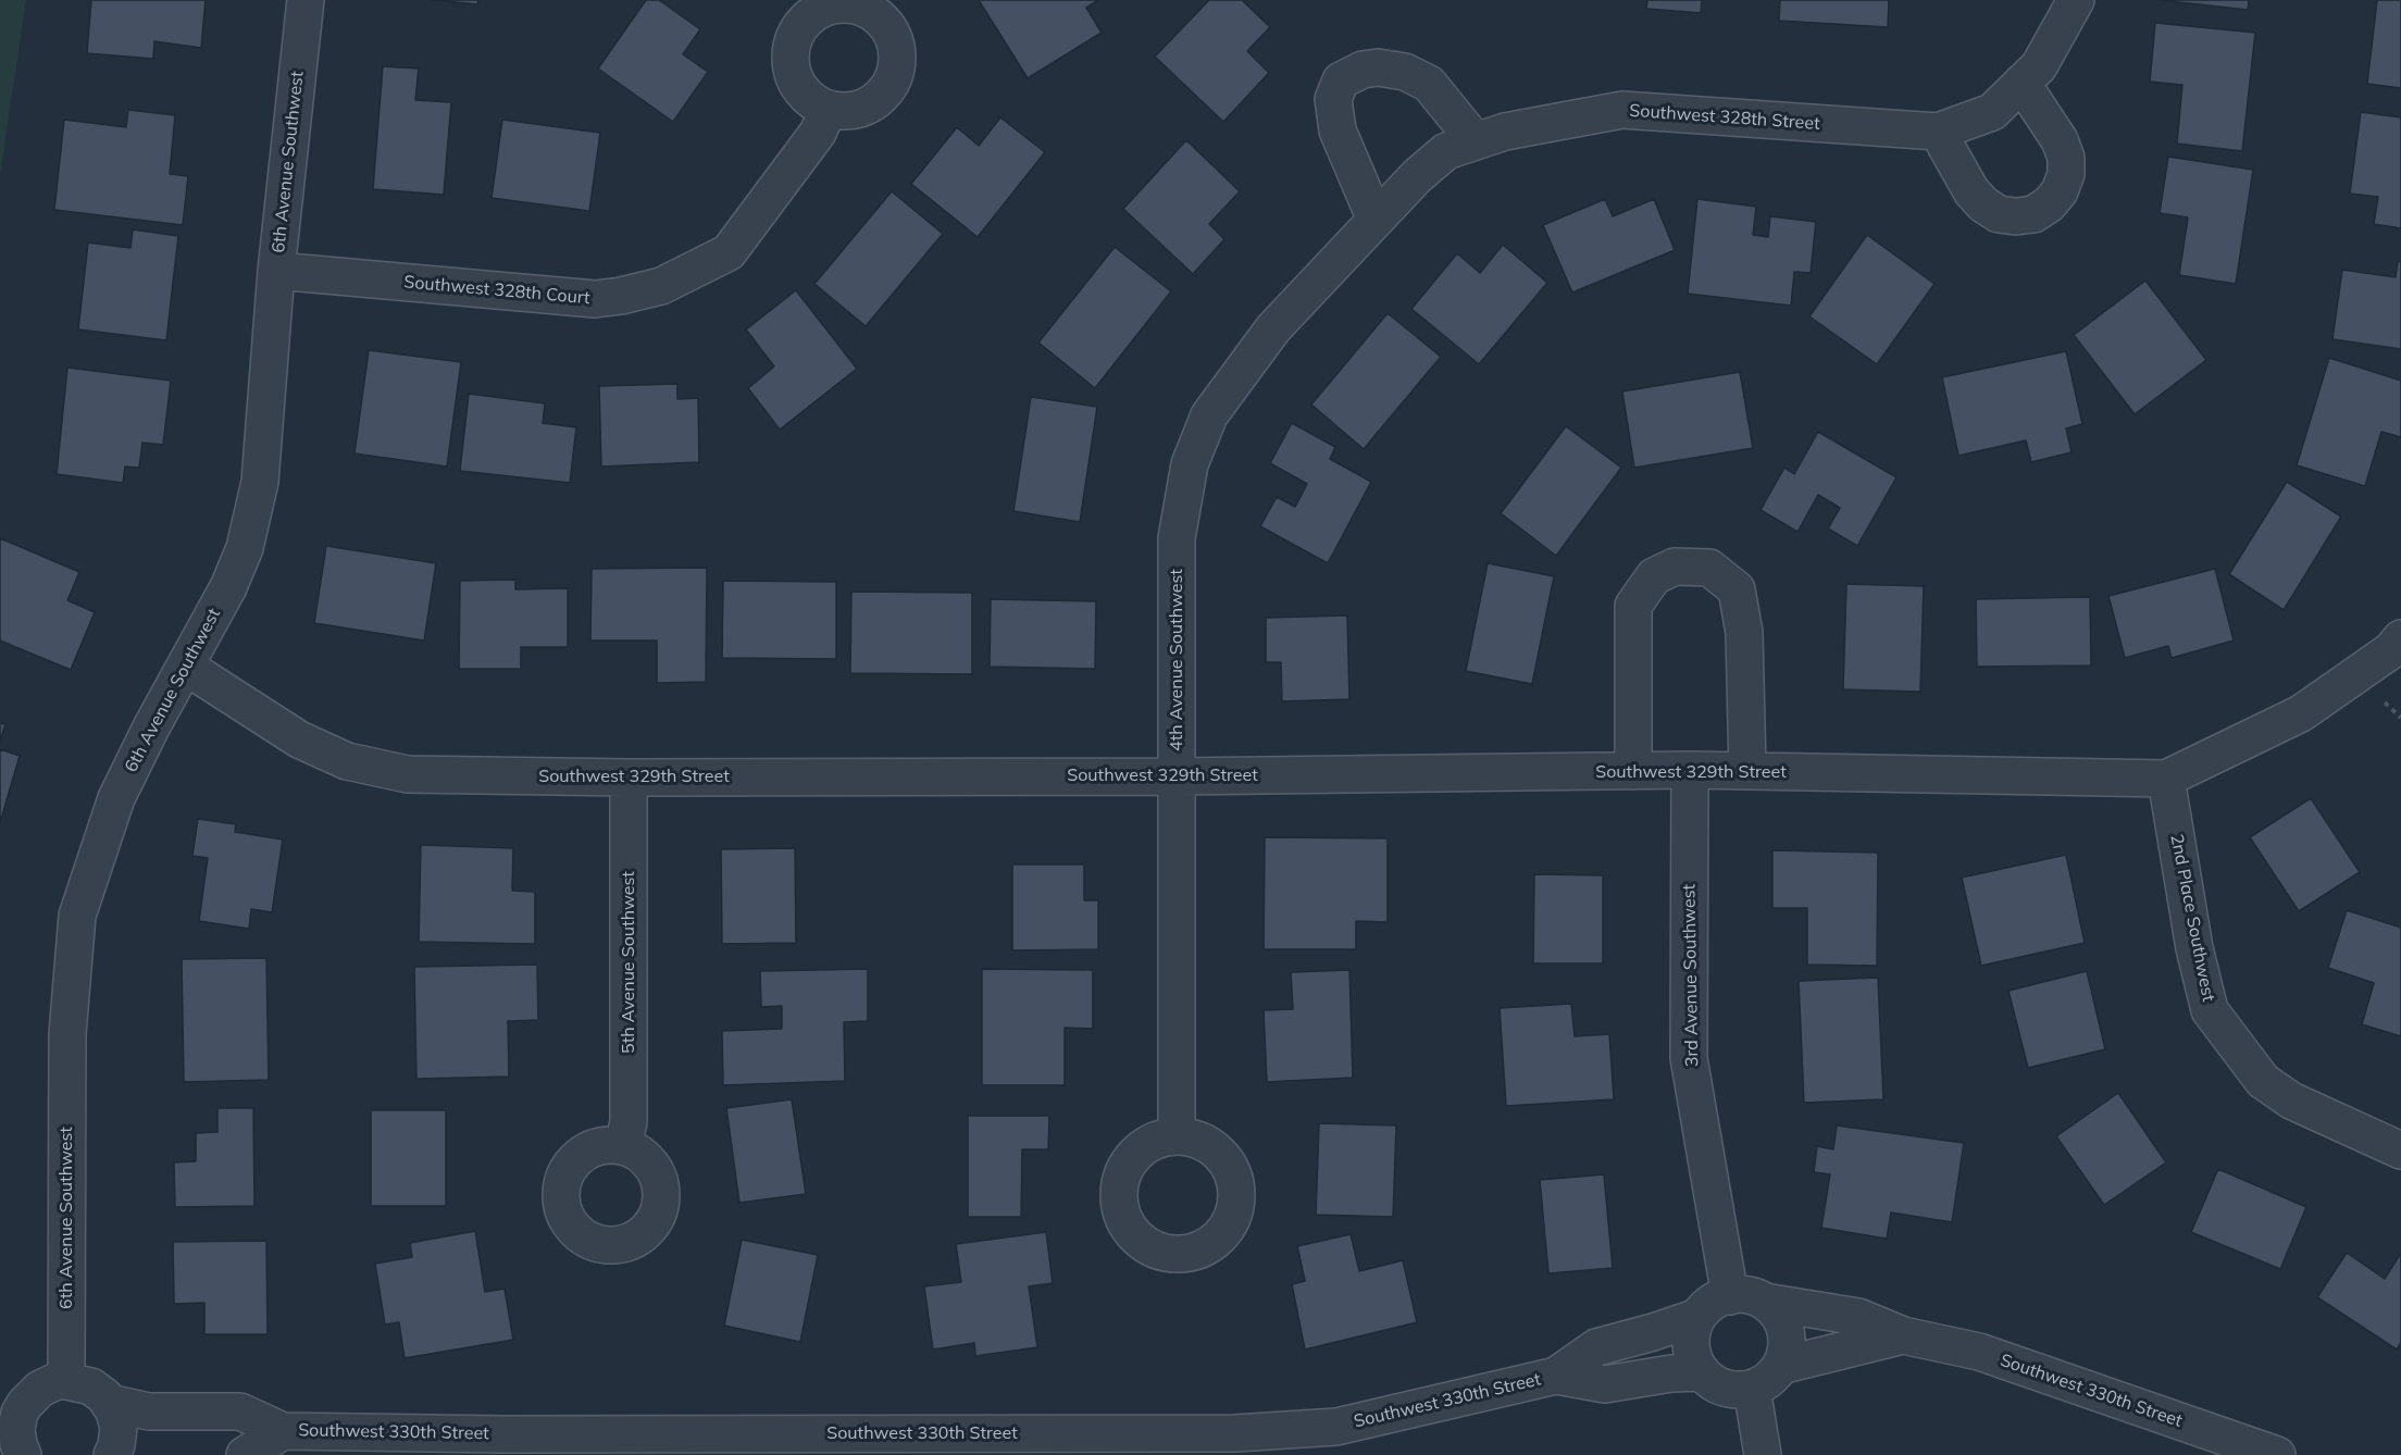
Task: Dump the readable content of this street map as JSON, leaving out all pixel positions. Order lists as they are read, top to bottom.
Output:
{
  "streets": {
    "street": [
      "Southwest 328th Street",
      "6th Avenue Southwest",
      "Southwest 328th Court",
      "4th Avenue Southwest",
      "Southwest 329th Street",
      "2nd Place Southwest",
      "5th Avenue Southwest",
      "3rd Avenue Southwest",
      "Southwest 330th Street"
    ]
  },
  "crossings": [
    ["Southwest 328th Street", "4th Avenue Southwest"],
    ["6th Avenue Southwest", "Southwest 328th Court"],
    ["6th Avenue Southwest", "Southwest 329th Street"],
    ["4th Avenue Southwest", "Southwest 329th Street"],
    ["Southwest 329th Street", "2nd Place Southwest"],
    ["Southwest 329th Street", "5th Avenue Southwest"],
    ["Southwest 329th Street", "3rd Avenue Southwest"],
    ["3rd Avenue Southwest", "Southwest 330th Street"]
  ]
}
